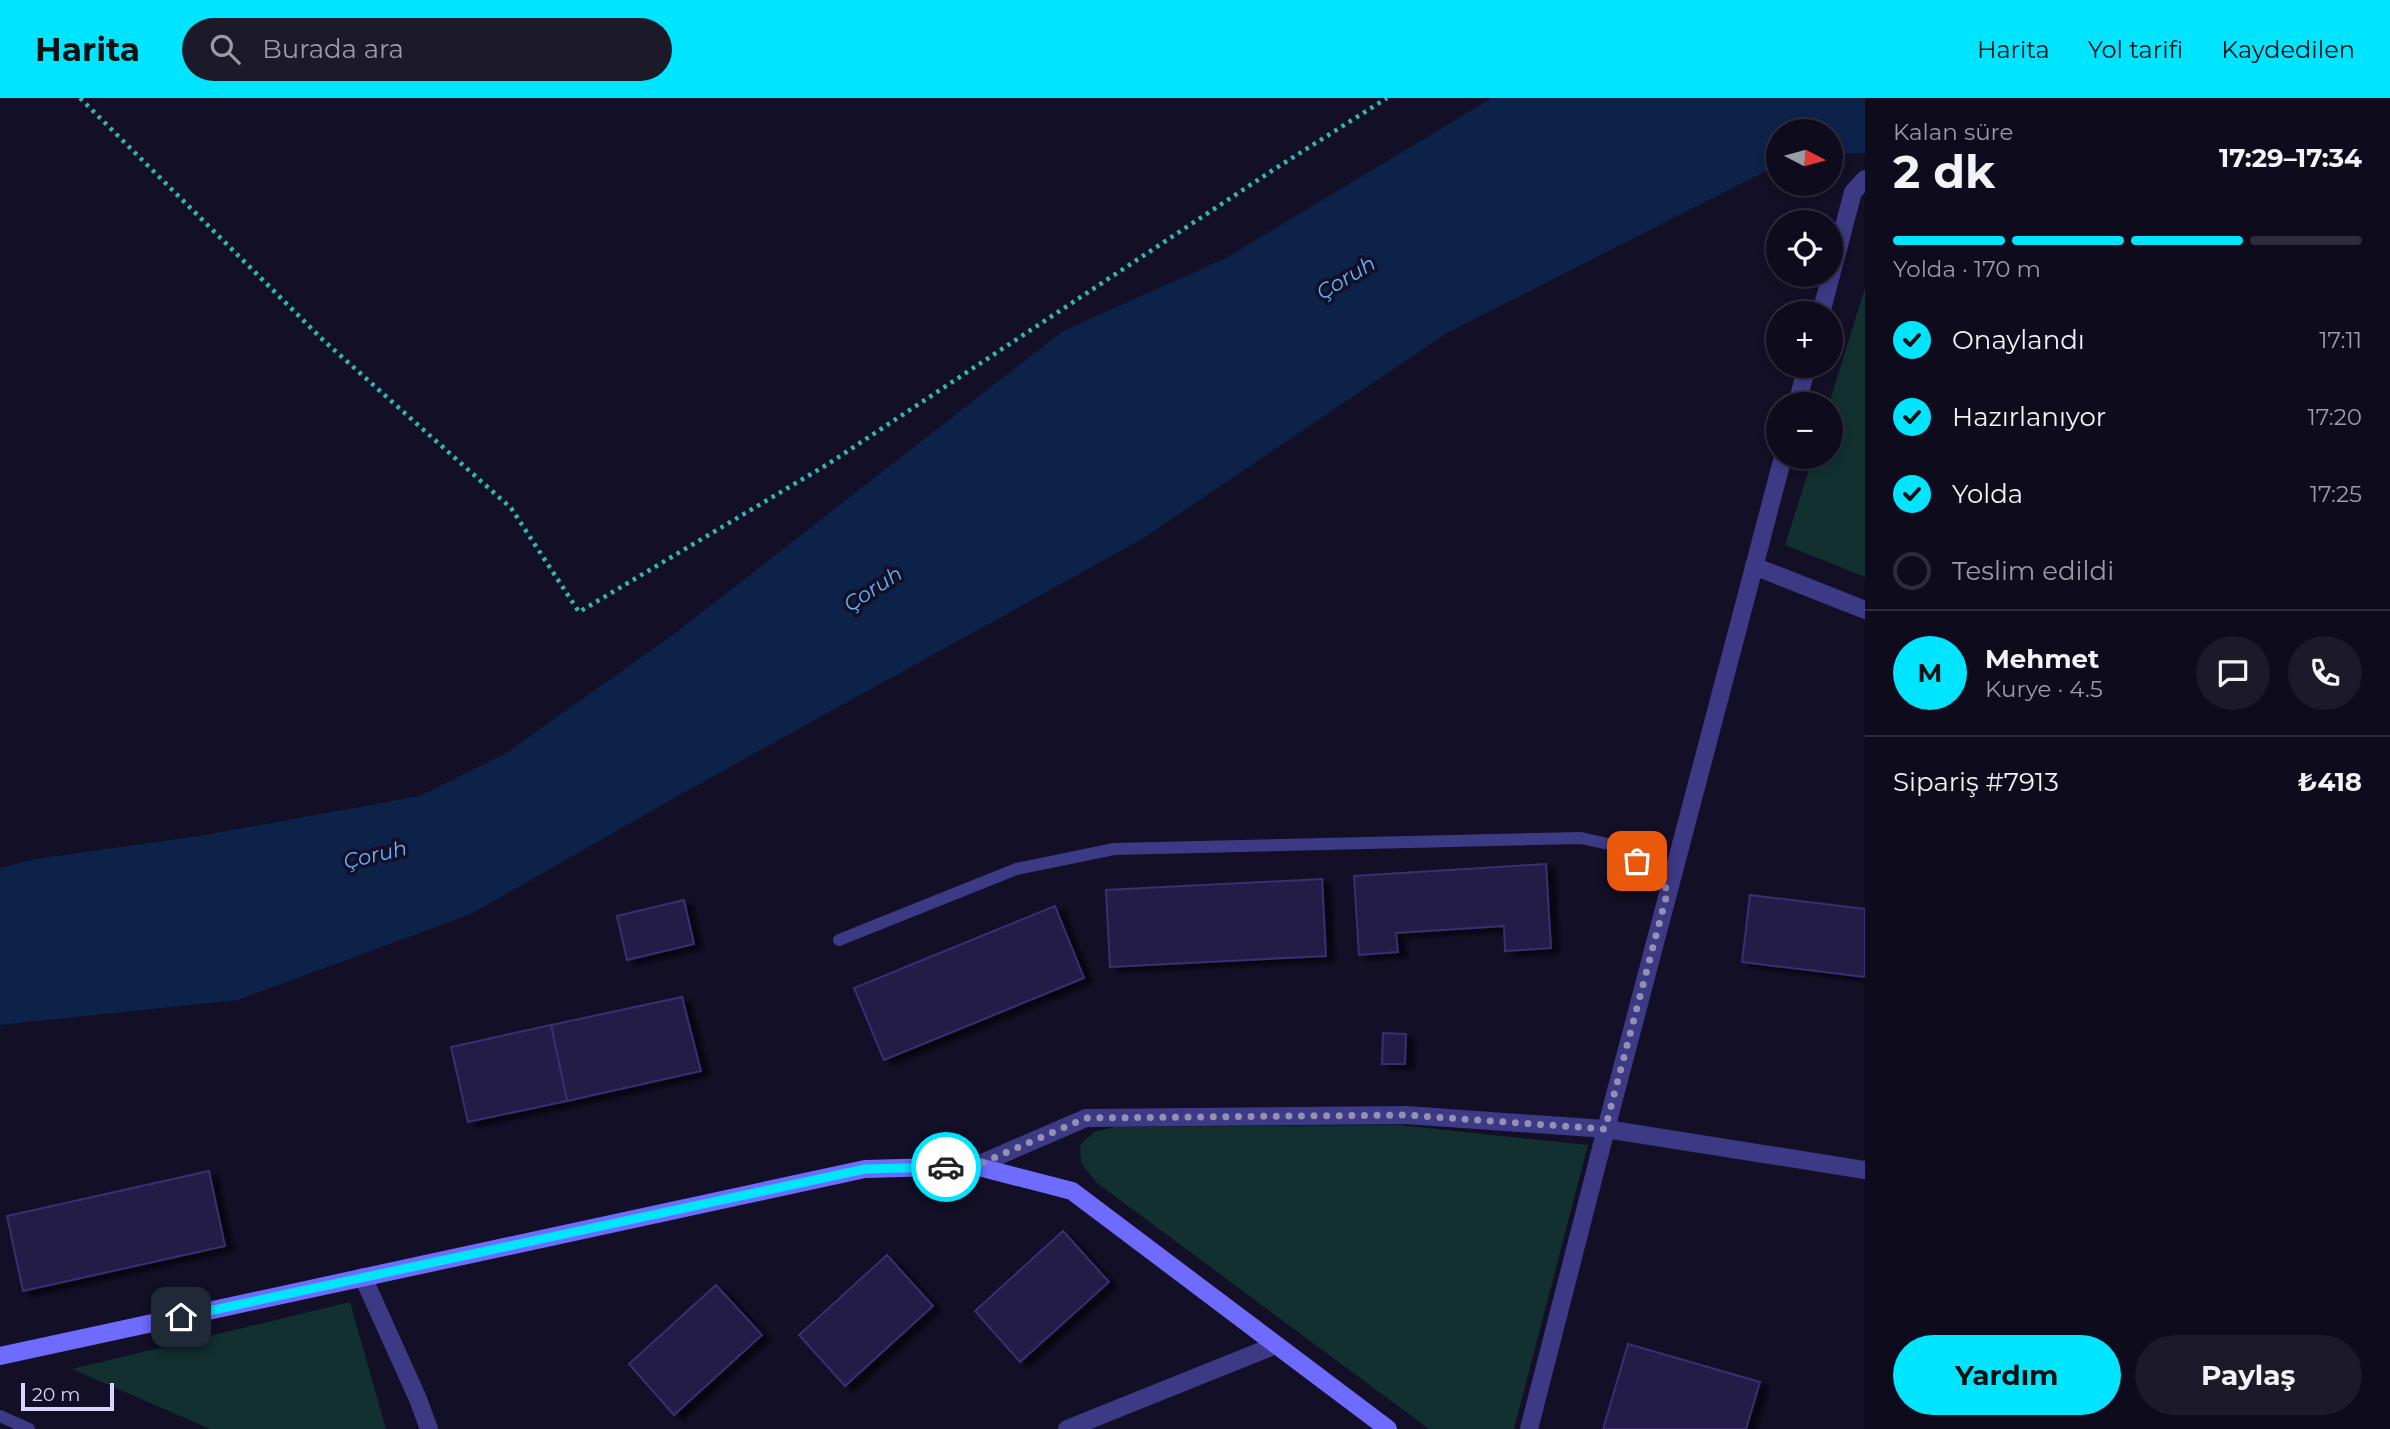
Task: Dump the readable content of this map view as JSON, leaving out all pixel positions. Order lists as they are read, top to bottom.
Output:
{
  "water": ["Çoruh"],
  "scale_bar": "20 m",
  "north": "right",
  "page": {
    "header": "Harita",
    "search": "Burada ara",
    "nav": ["Harita", "Yol tarifi", "Kaydedilen"],
    "heading": ["2 dk", "Kalan süre", "17:29–17:34"],
    "panel": [
      "Mehmet",
      "Kurye · 4.5",
      "Sipariş #7913",
      "₺418"
    ],
    "map_buttons": ["+", "−"],
    "bar": "Yolda · 170 m",
    "list": [
      ["Onaylandı", "17:11"],
      ["Hazırlanıyor", "17:20"],
      ["Yolda", "17:25"],
      "Teslim edildi"
    ],
    "round": "M",
    "buttons": ["Yardım", "Paylaş"],
    "scale": "20 m"
  }
}
